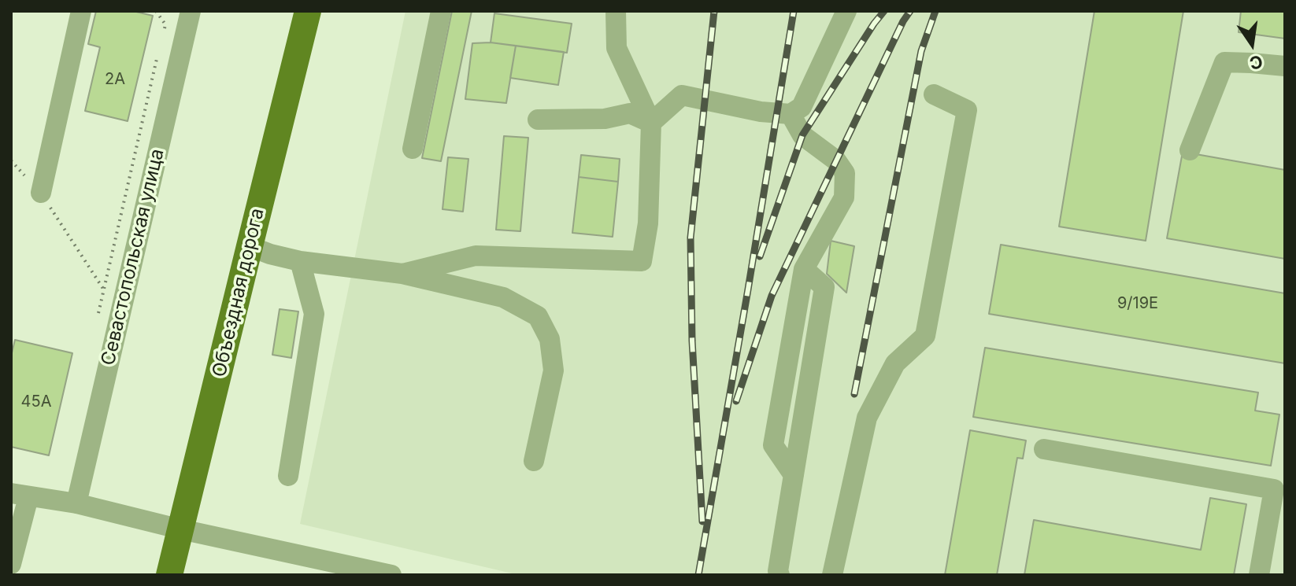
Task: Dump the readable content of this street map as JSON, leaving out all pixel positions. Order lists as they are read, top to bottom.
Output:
{
  "streets": {
    "main road": ["Объездная дорога"],
    "street": ["Севастопольская улица"]
  },
  "house_numbers": ["2А", "9/19Е", "45А"],
  "north": "bottom"
}
